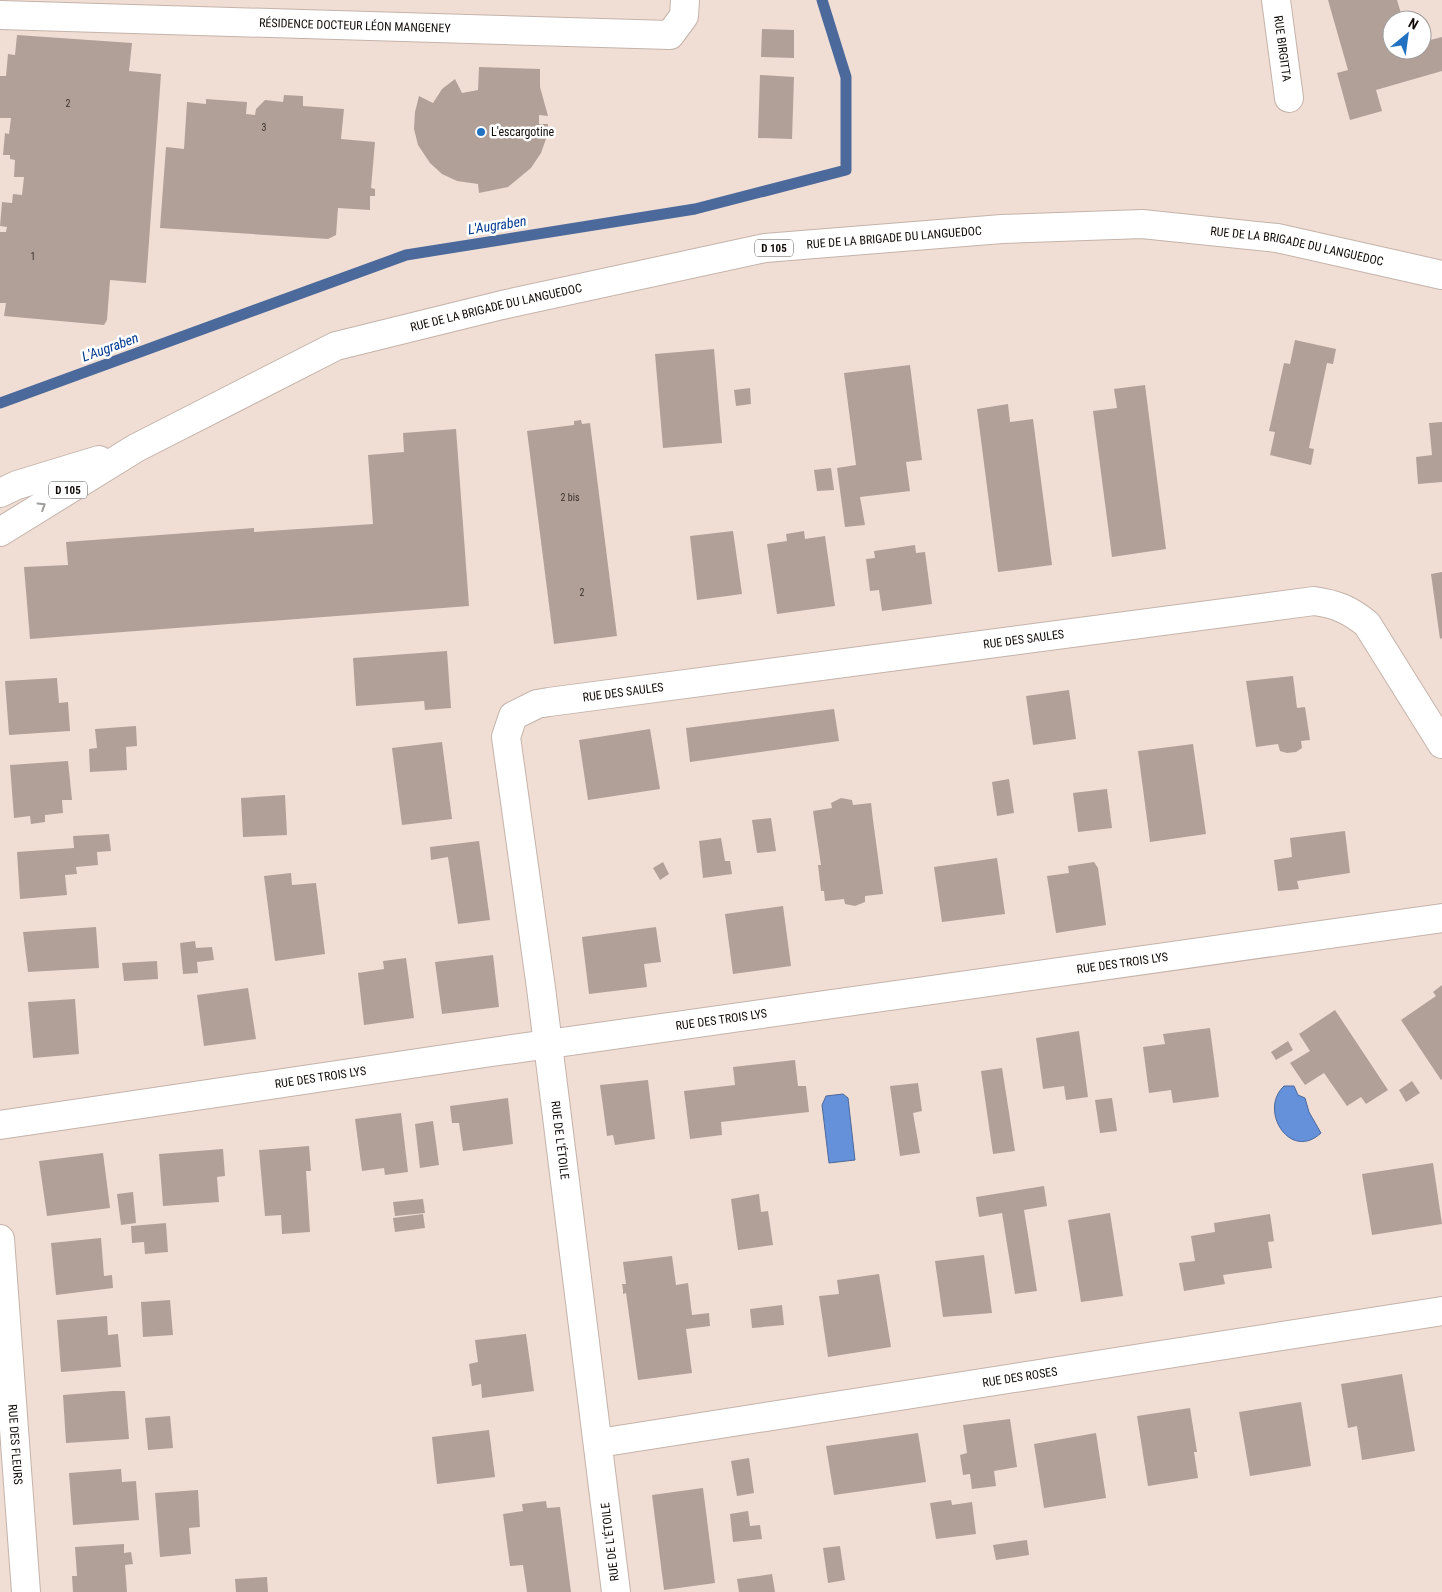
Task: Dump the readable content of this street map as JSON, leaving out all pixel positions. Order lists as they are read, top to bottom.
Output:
{
  "streets": {
    "street": [
      "RÉSIDENCE DOCTEUR LÉON MANGENEY",
      "RUE BIRGITTA",
      "RUE DE LA BRIGADE DU LANGUEDOC",
      "D 105",
      "RUE DES SAULES",
      "RUE DES TROIS LYS",
      "RUE DE L'ÉTOILE",
      "RUE DES ROSES",
      "RUE DES FLEURS"
    ]
  },
  "crossings": [
    ["RUE DES SAULES", "RUE DE L'ÉTOILE"],
    ["RUE DES TROIS LYS", "RUE DE L'ÉTOILE"],
    ["RUE DE L'ÉTOILE", "RUE DES ROSES"]
  ],
  "water": ["L'Augraben"],
  "places": ["L'escargotine"],
  "house_numbers": [
    "2",
    "3",
    "1",
    "2 bis",
    "2"
  ],
  "north": "top right"
}
